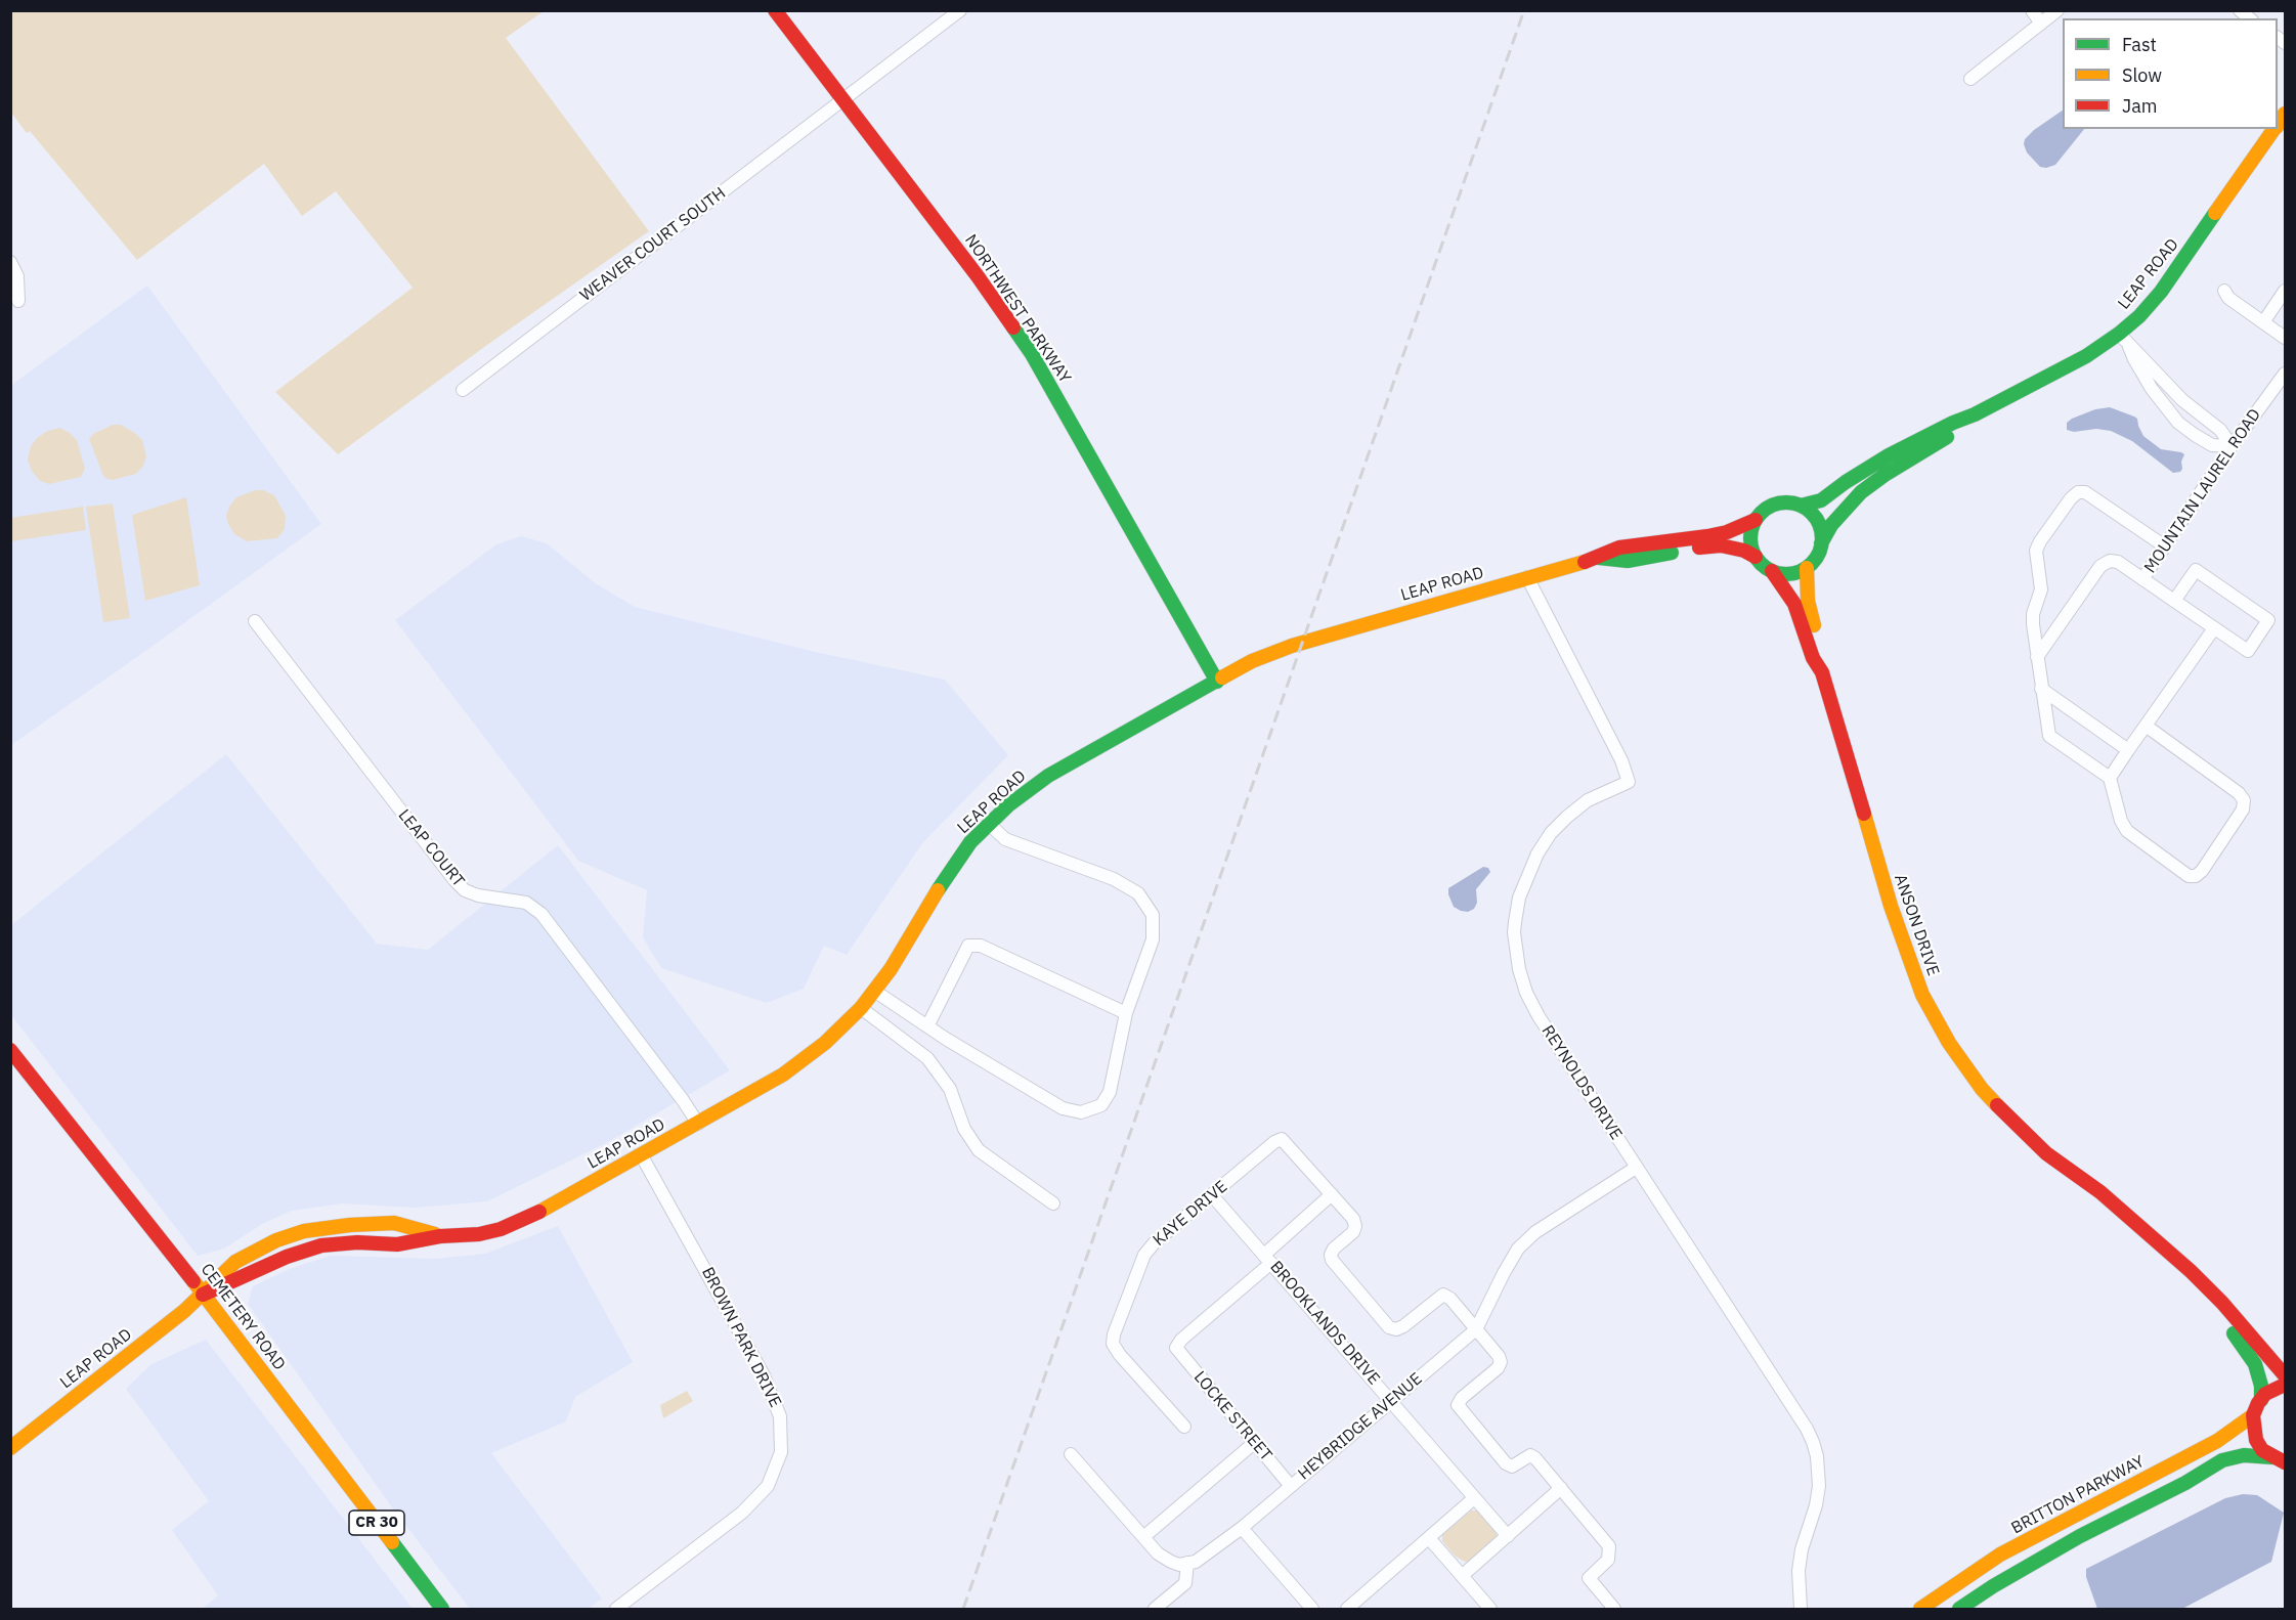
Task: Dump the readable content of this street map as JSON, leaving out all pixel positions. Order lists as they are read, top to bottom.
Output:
{
  "streets": {
    "street": [
      "WEAVER COURT SOUTH",
      "LEAP ROAD",
      "NORTHWEST PARKWAY",
      "MOUNTAIN LAUREL ROAD",
      "LEAP COURT",
      "ANSON DRIVE",
      "REYNOLDS DRIVE",
      "KAYE DRIVE",
      "CEMETERY ROAD",
      "BROOKLANDS DRIVE",
      "BROWN PARK DRIVE",
      "LOCKE STREET",
      "HEYBRIDGE AVENUE",
      "BRITTON PARKWAY",
      "CR 30"
    ]
  },
  "crossings": [
    ["WEAVER COURT SOUTH", "NORTHWEST PARKWAY"],
    ["LEAP ROAD", "NORTHWEST PARKWAY"],
    ["LEAP ROAD", "LEAP COURT"],
    ["LEAP ROAD", "ANSON DRIVE"],
    ["LEAP ROAD", "REYNOLDS DRIVE"],
    ["LEAP ROAD", "CEMETERY ROAD"],
    ["LEAP ROAD", "BROWN PARK DRIVE"],
    ["REYNOLDS DRIVE", "HEYBRIDGE AVENUE"],
    ["KAYE DRIVE", "BROOKLANDS DRIVE"],
    ["BROOKLANDS DRIVE", "LOCKE STREET"],
    ["BROOKLANDS DRIVE", "HEYBRIDGE AVENUE"],
    ["LOCKE STREET", "HEYBRIDGE AVENUE"]
  ],
  "legend": ["Fast", "Slow", "Jam"]
}
